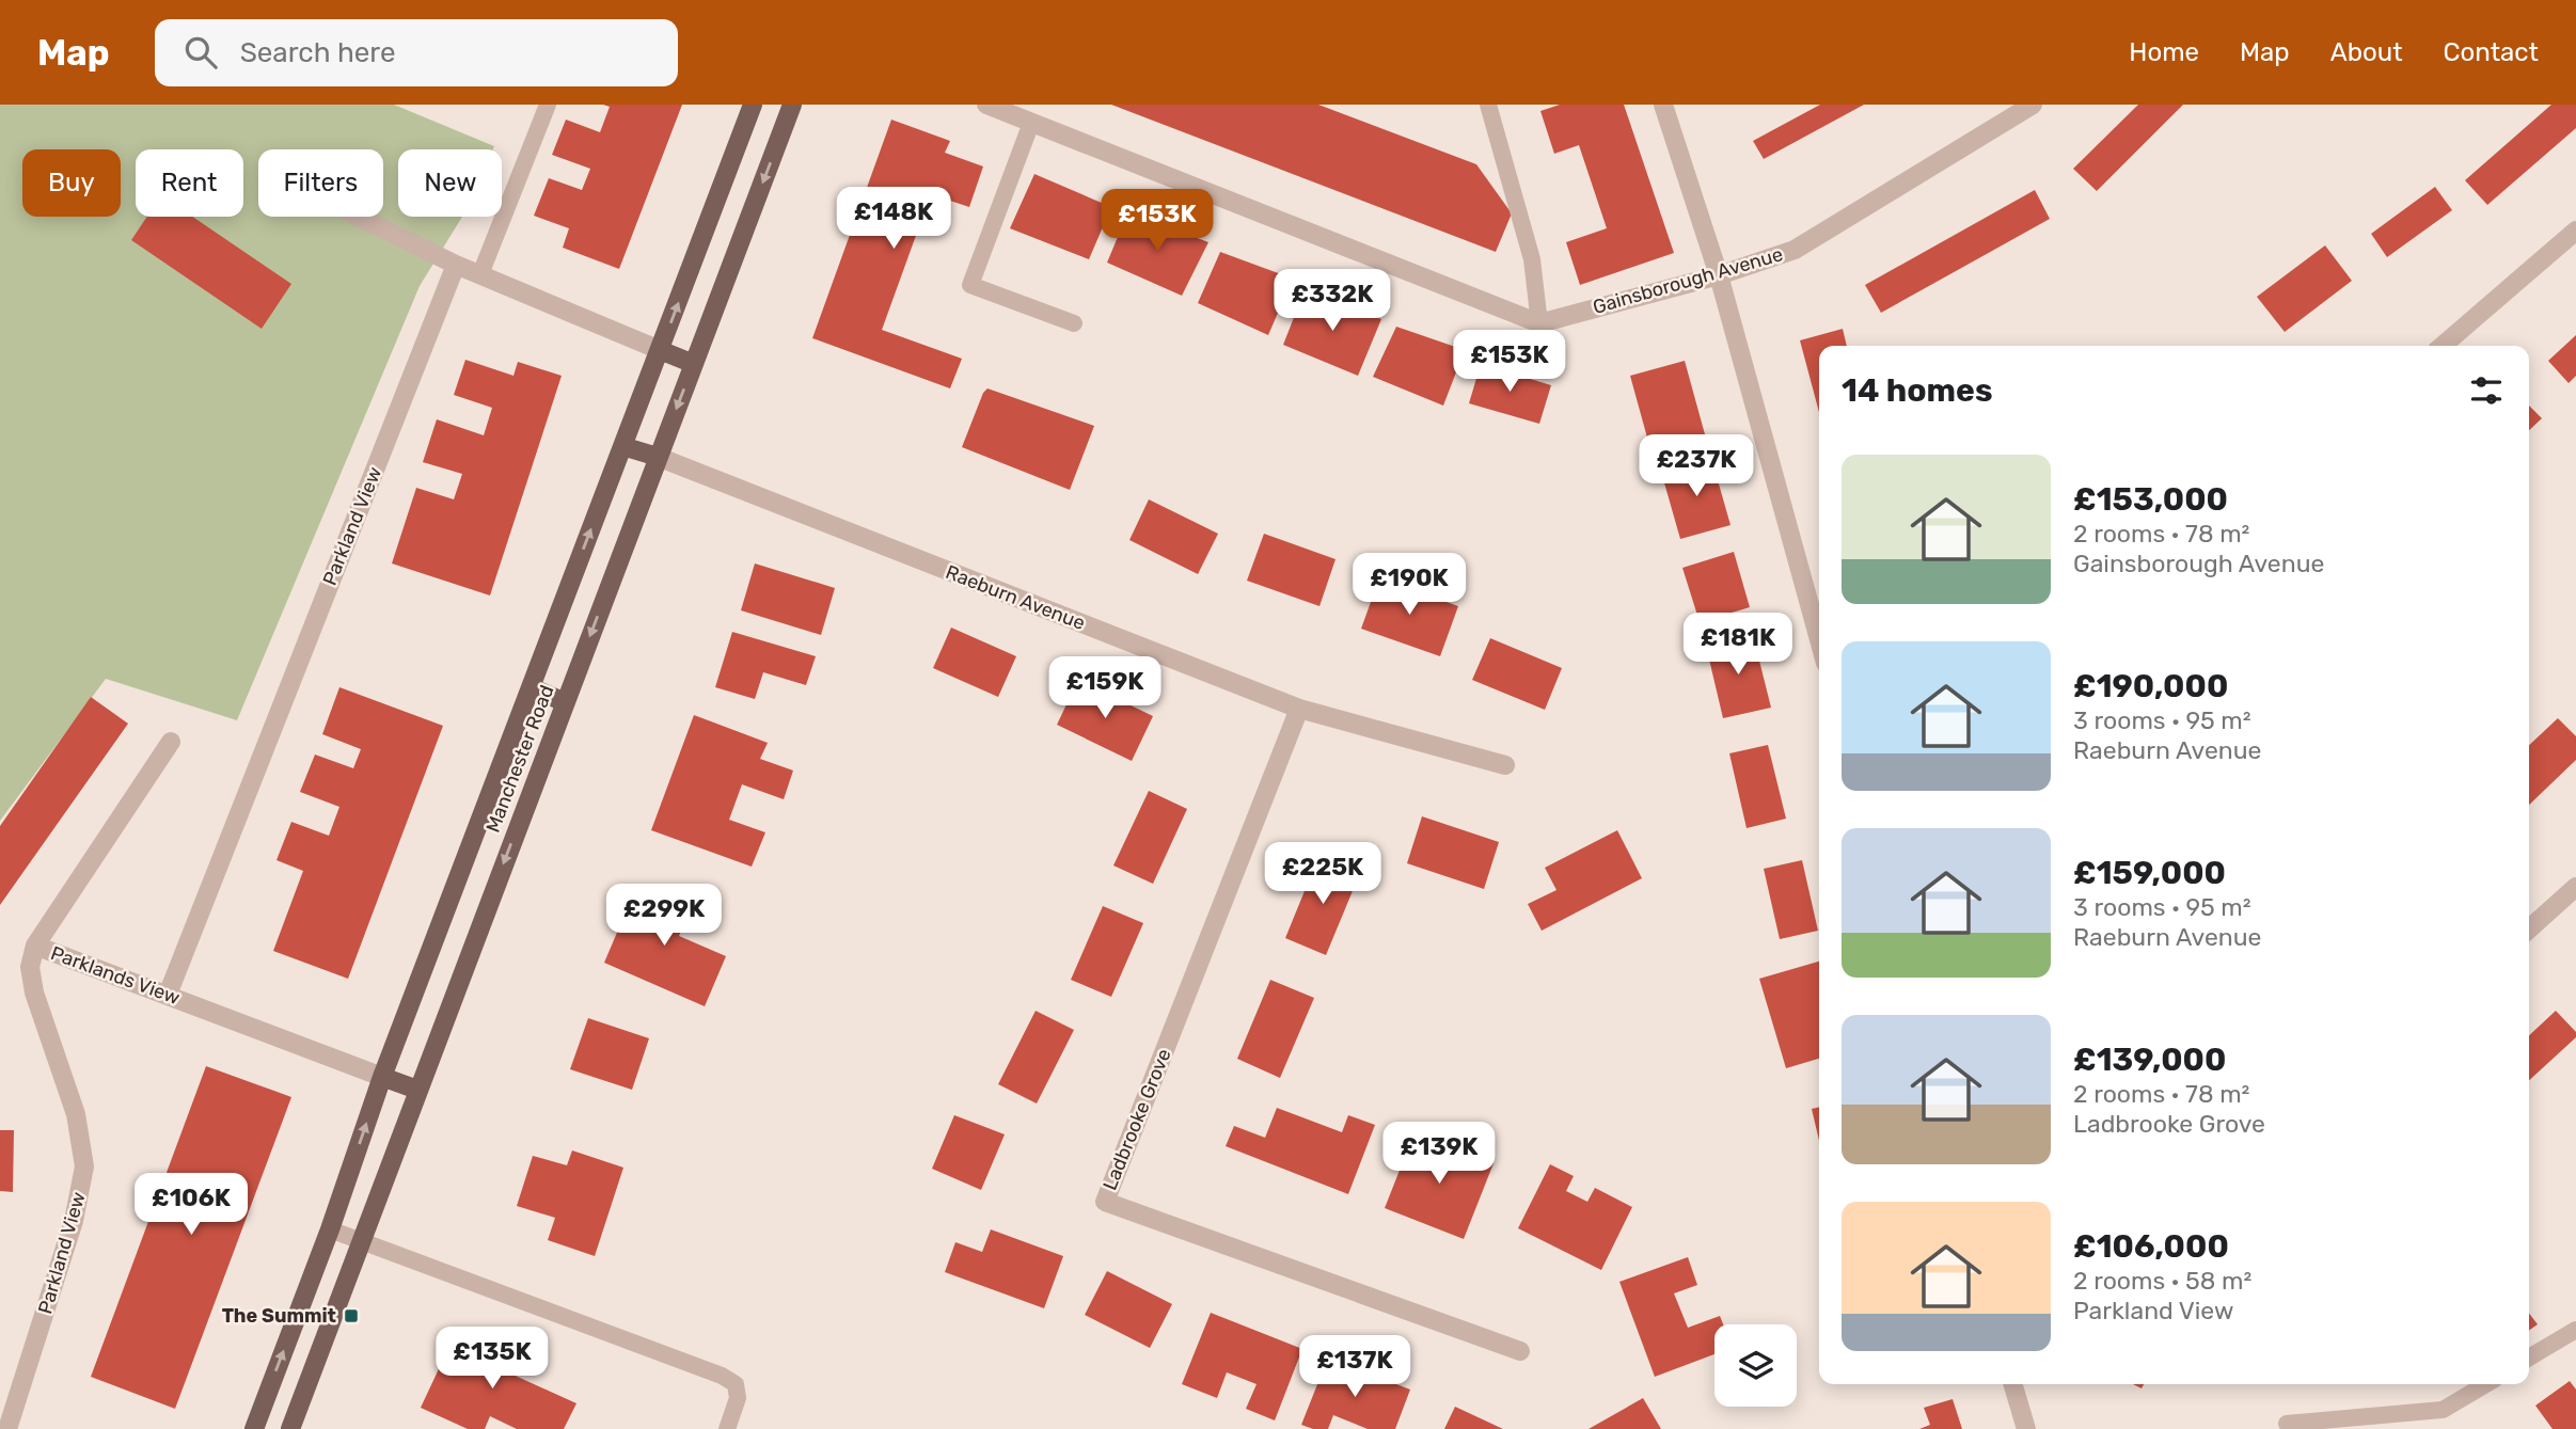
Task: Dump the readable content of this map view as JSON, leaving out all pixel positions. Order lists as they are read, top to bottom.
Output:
{
  "streets": {
    "main road": ["Manchester Road"],
    "street": [
      "Gainsborough Avenue",
      "Parkland View",
      "Raeburn Avenue",
      "Parklands View",
      "Ladbrooke Grove"
    ]
  },
  "crossings": [
    ["Parkland View", "Parklands View"],
    ["Raeburn Avenue", "Manchester Road"],
    ["Raeburn Avenue", "Ladbrooke Grove"],
    ["Manchester Road", "Parklands View"]
  ],
  "places": {
    "transit": ["The Summit"]
  },
  "page": {
    "header": "Map",
    "search": "Search here",
    "nav": [
      "Home",
      "Map",
      "About",
      "Contact"
    ],
    "chip": [
      "Buy",
      "Rent",
      "Filters",
      "New"
    ],
    "price": [
      "£148K",
      "£153K",
      "£332K",
      "£153K",
      "£237K",
      "£190K",
      "£181K",
      "£159K",
      "£225K",
      "£299K",
      "£139K",
      "£106K",
      "£135K",
      "£137K"
    ],
    "heading": "14 homes",
    "list": [
      {
        "name": "£153,000",
        "note": "2 rooms · 78 m² · Gainsborough Avenue"
      },
      {
        "name": "£190,000",
        "note": "3 rooms · 95 m² · Raeburn Avenue"
      },
      {
        "name": "£159,000",
        "note": "3 rooms · 95 m² · Raeburn Avenue"
      },
      {
        "name": "£139,000",
        "note": "2 rooms · 78 m² · Ladbrooke Grove"
      },
      {
        "name": "£106,000",
        "note": "2 rooms · 58 m² · Parkland View"
      }
    ]
  }
}
